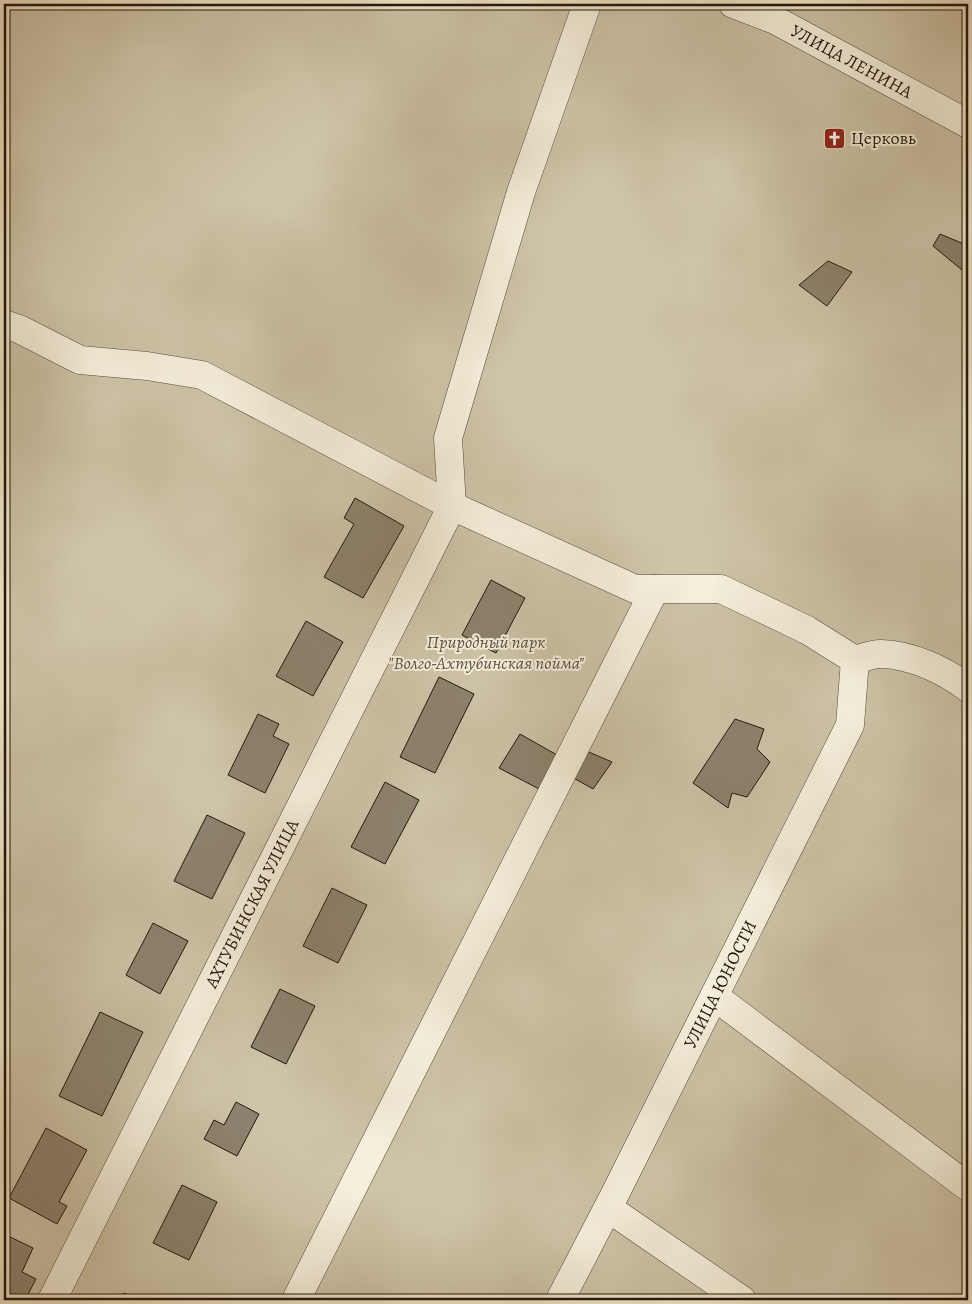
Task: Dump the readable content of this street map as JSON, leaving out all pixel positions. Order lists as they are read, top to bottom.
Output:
{
  "streets": {
    "street": ["УЛИЦА ЛЕНИНА", "АХТУБИНСКАЯ УЛИЦА", "УЛИЦА ЮНОСТИ"]
  },
  "parks": ["Природный парк \"Волго-Ахтубинская пойма\""],
  "places": {
    "church": ["Церковь"]
  }
}
